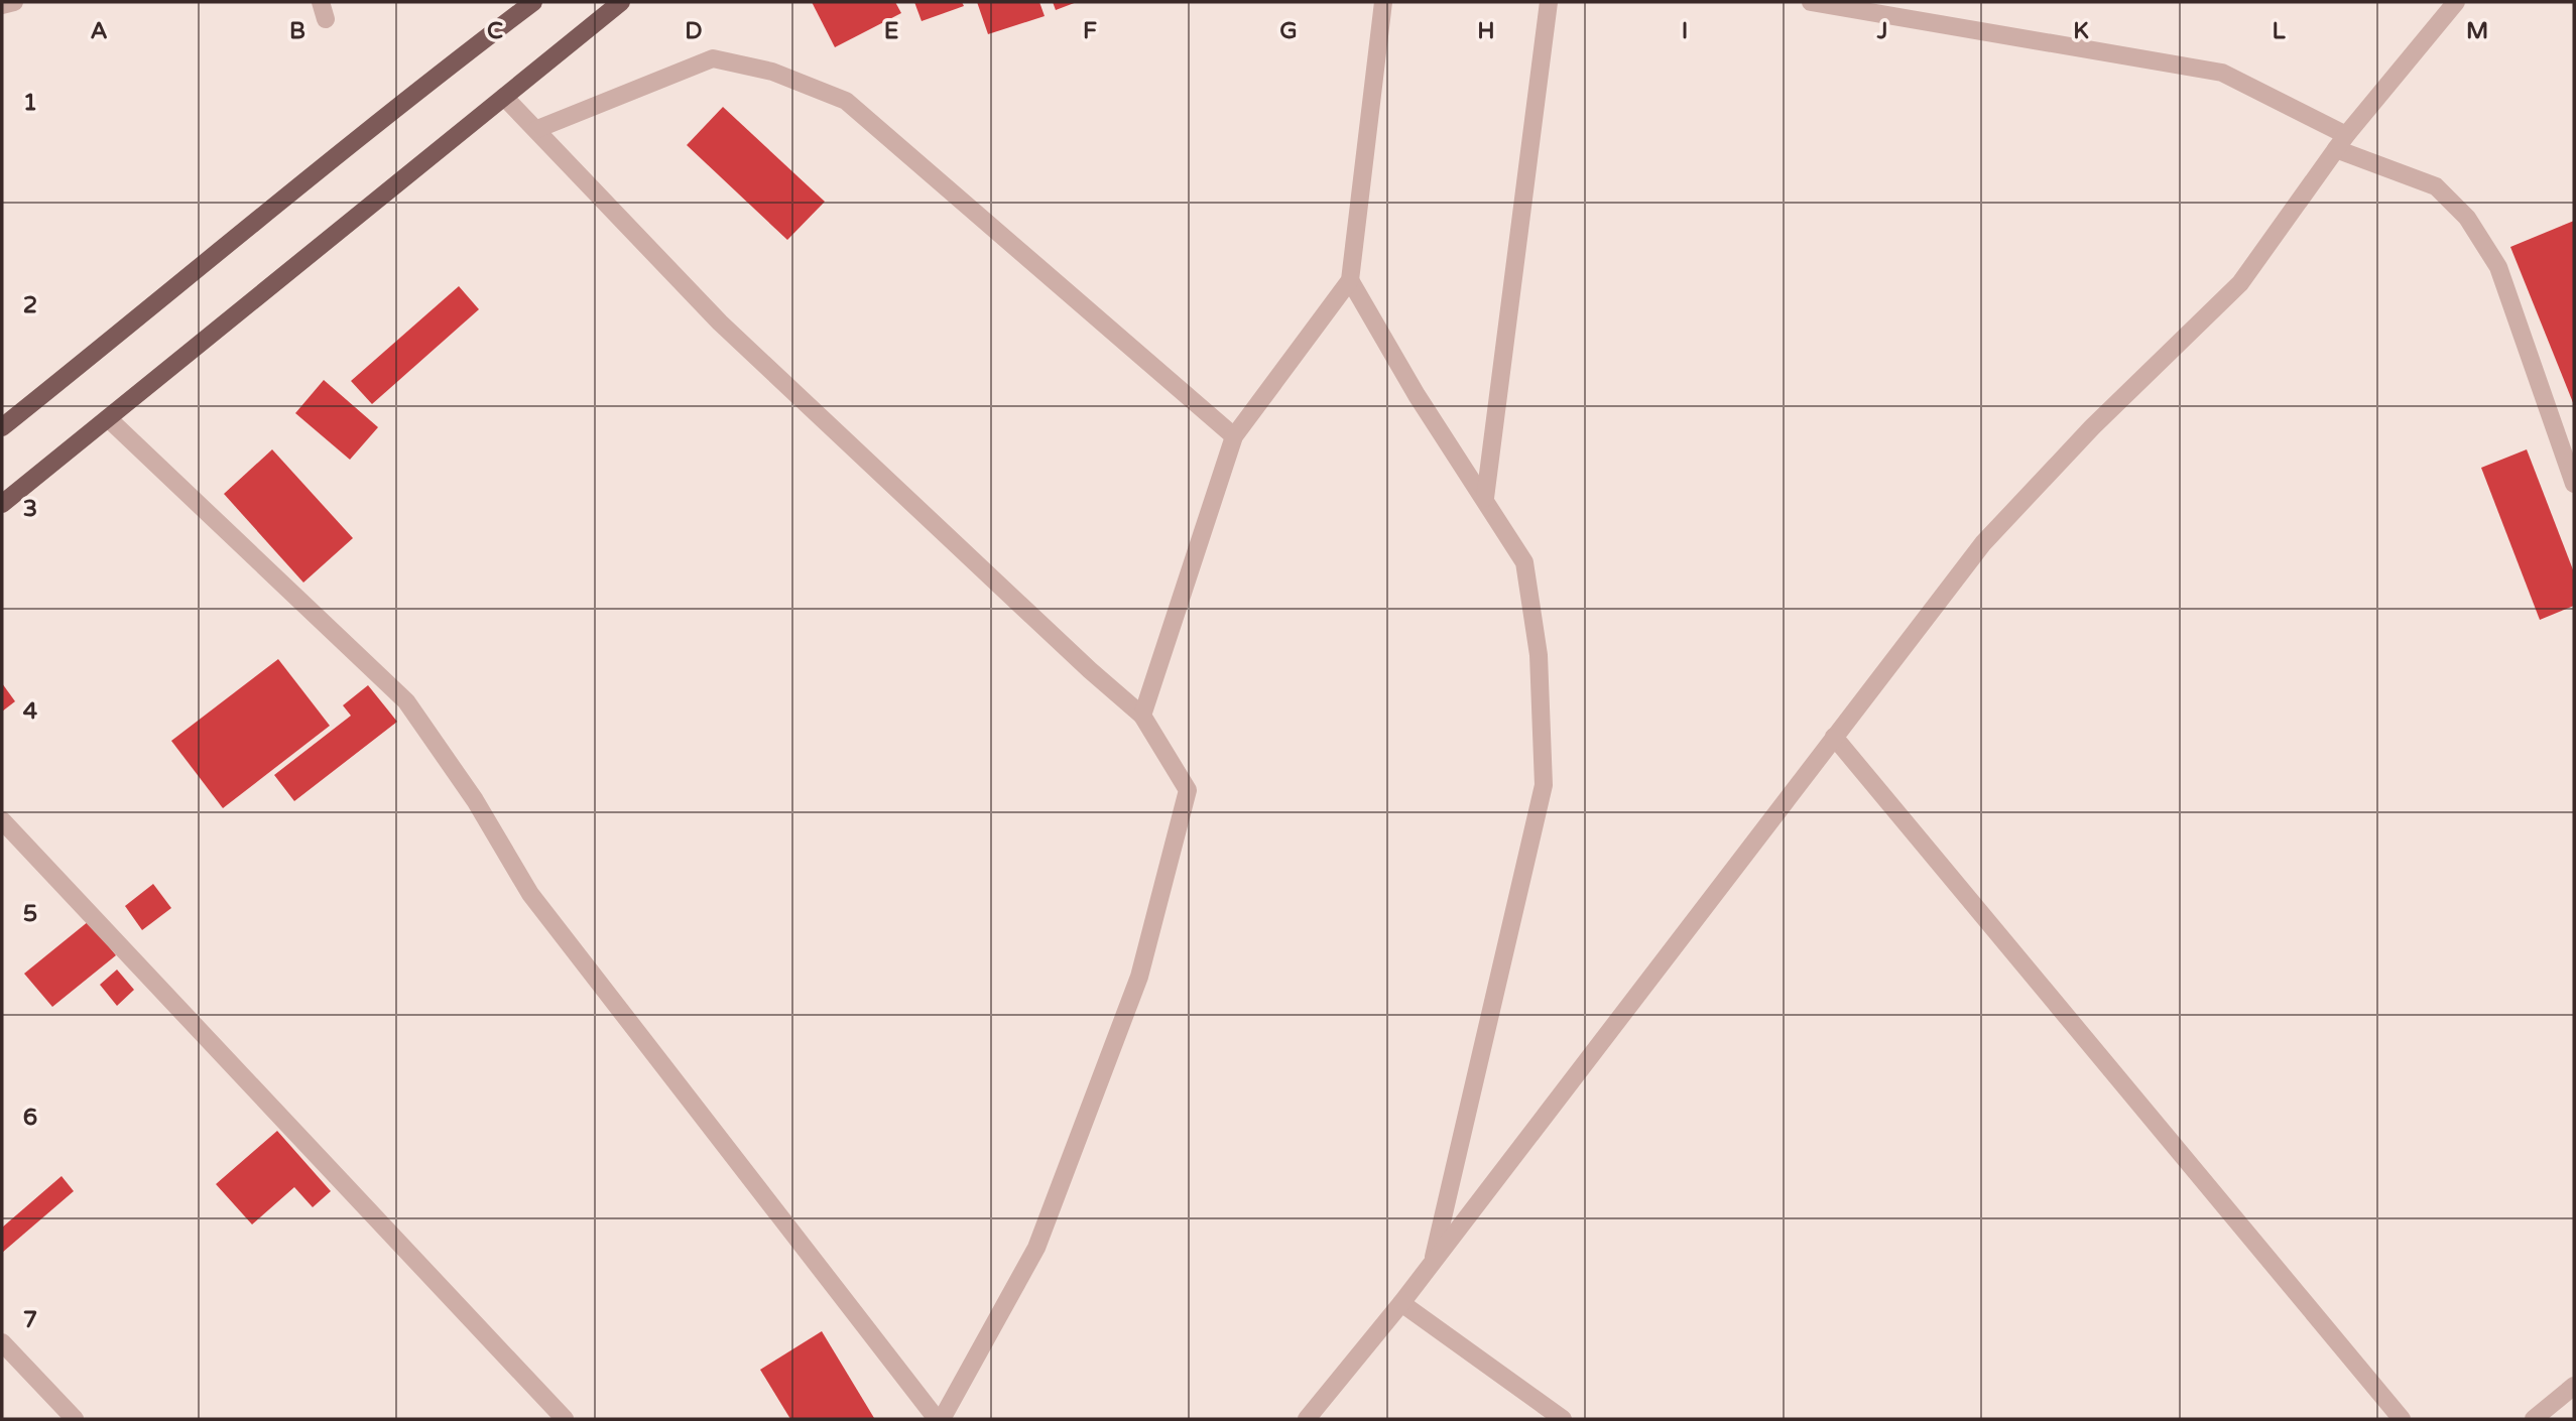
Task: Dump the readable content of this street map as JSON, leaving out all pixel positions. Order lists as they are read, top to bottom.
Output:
{
  "grid": {
    "columns": [
      "A",
      "B",
      "C",
      "D",
      "E",
      "F",
      "G",
      "H",
      "I",
      "J",
      "K",
      "L",
      "M"
    ],
    "rows": [
      "1",
      "2",
      "3",
      "4",
      "5",
      "6",
      "7"
    ]
  }
}
